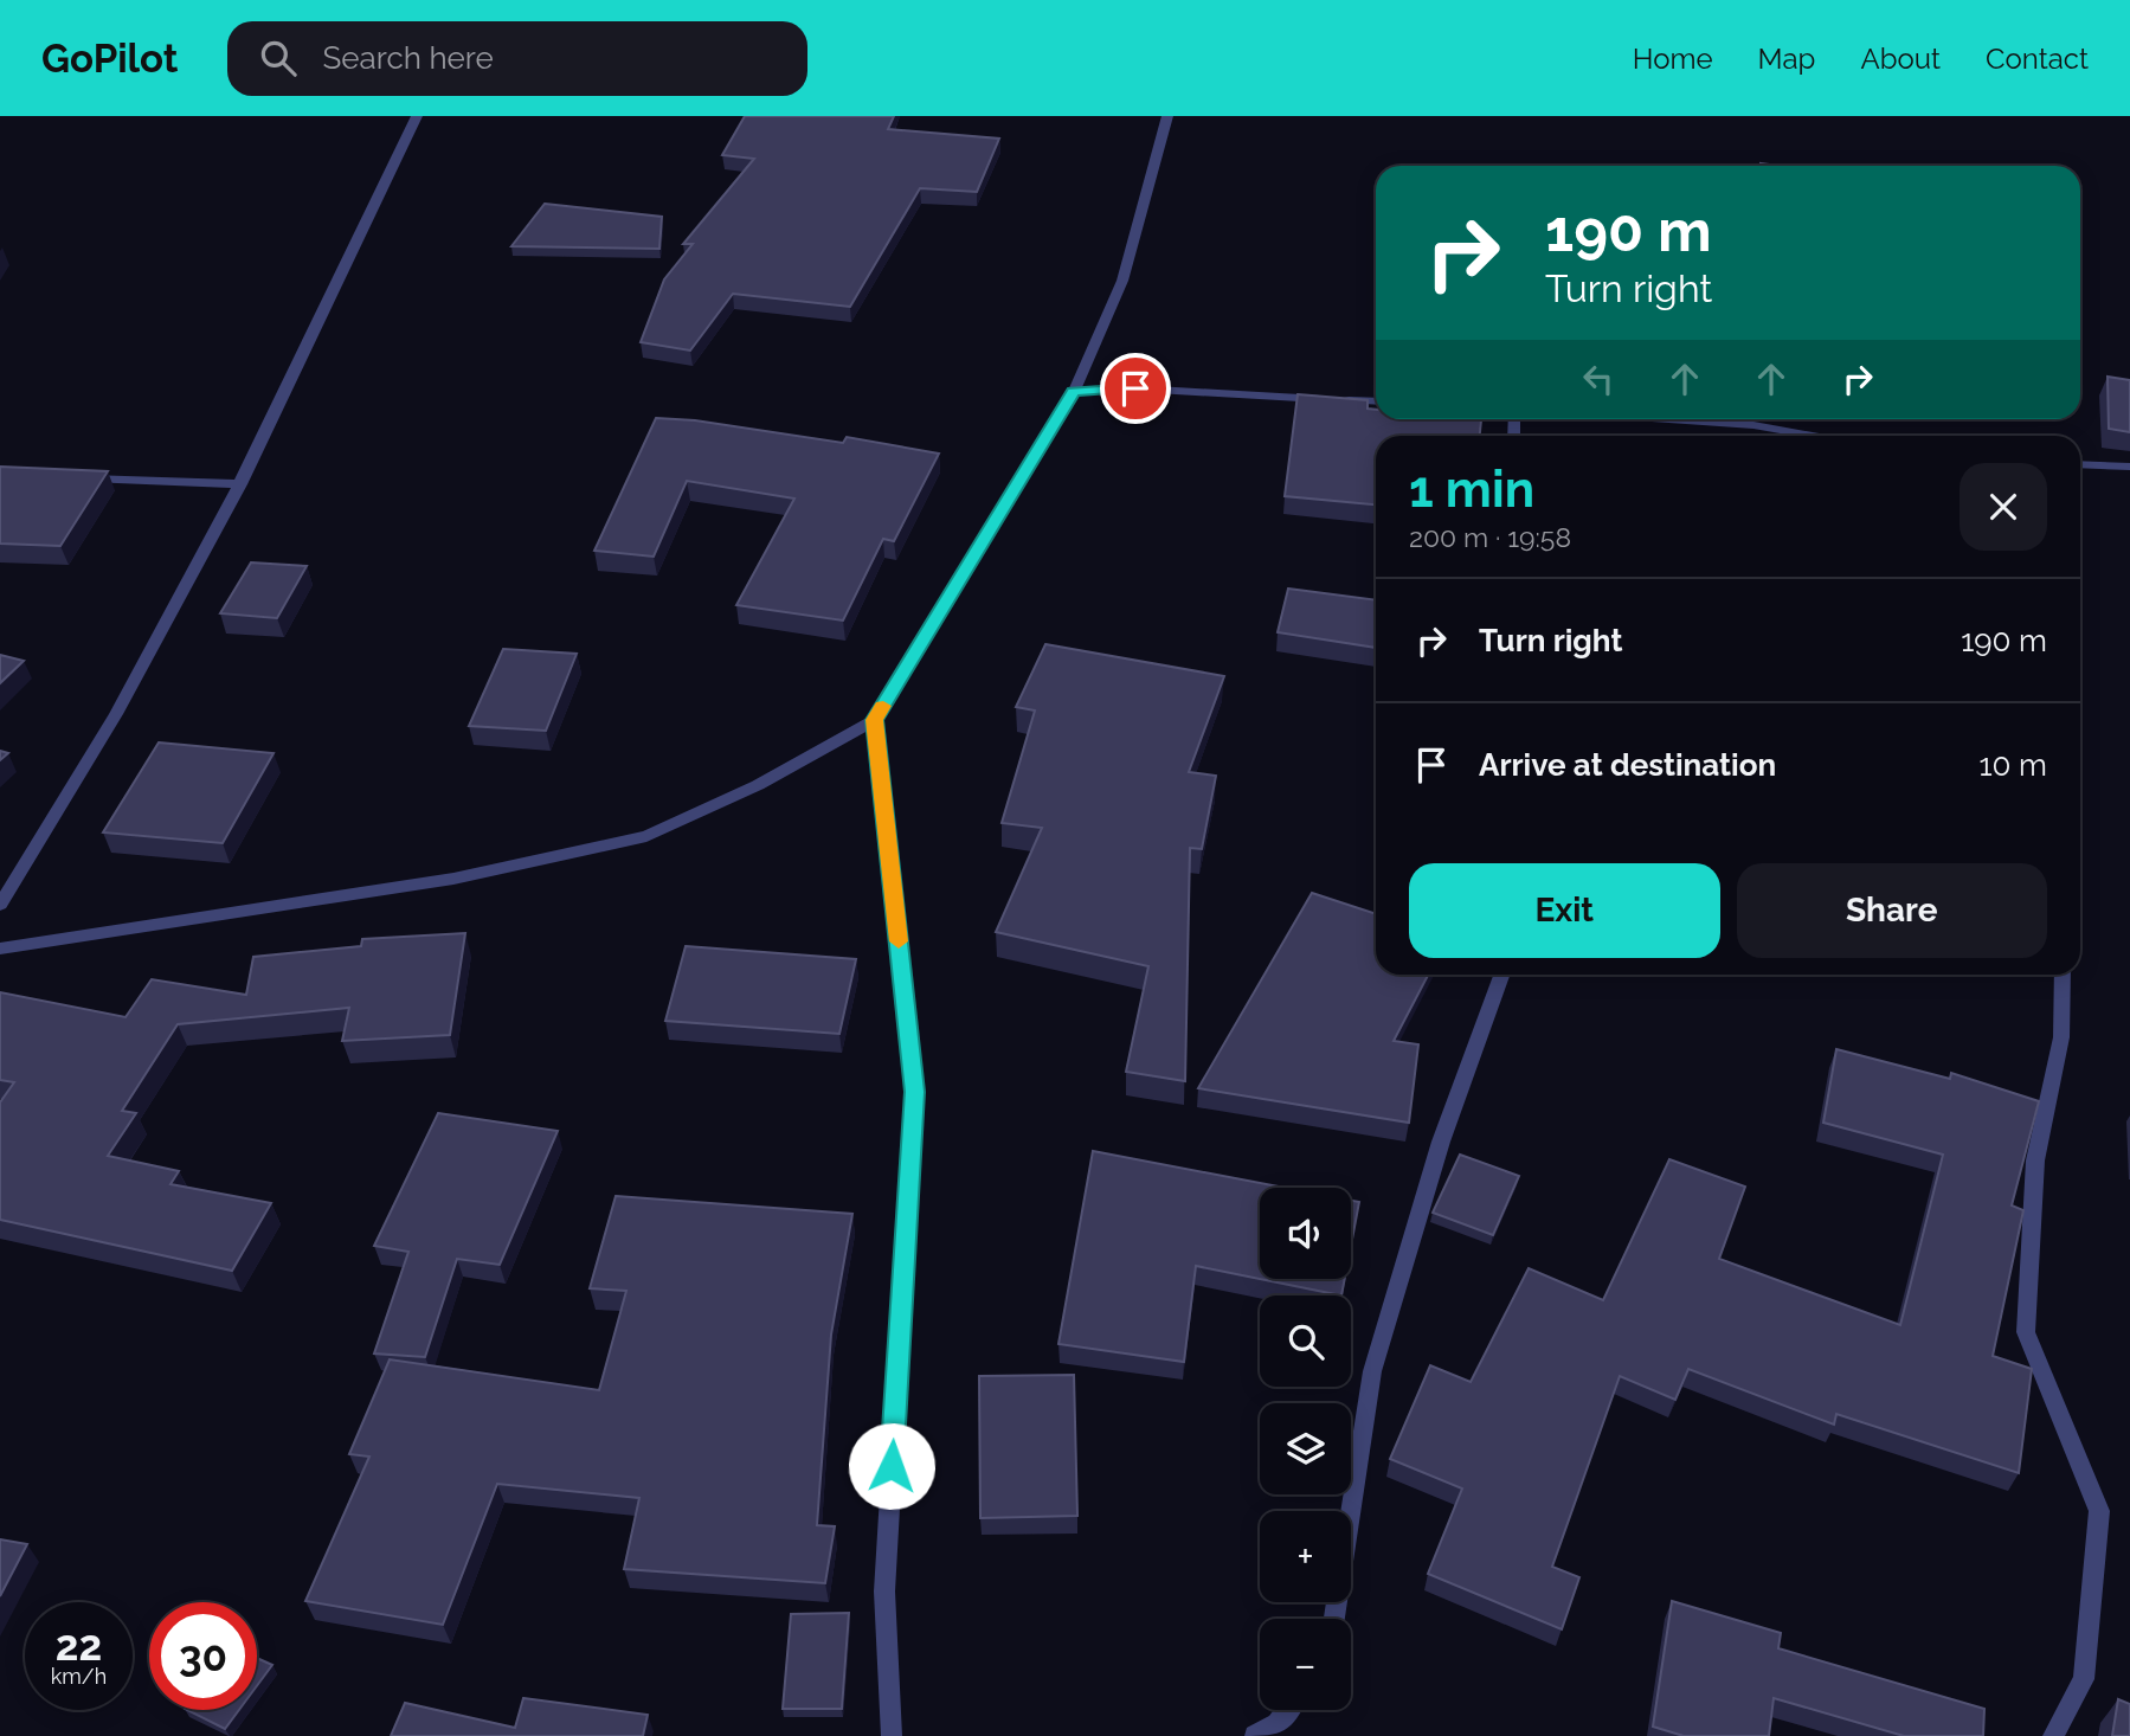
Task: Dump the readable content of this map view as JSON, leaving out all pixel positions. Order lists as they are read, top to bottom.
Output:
{
  "page": {
    "header": "GoPilot",
    "search": "Search here",
    "nav": [
      "Home",
      "Map",
      "About",
      "Contact"
    ],
    "turn": ["190 m", "Turn right"],
    "heading": ["1 min", "200 m · 19:58"],
    "list": [
      {
        "name": "Turn right",
        "value": "190 m"
      },
      {
        "name": "Arrive at destination",
        "value": "10 m"
      }
    ],
    "buttons": ["Exit", "Share"],
    "map_buttons": ["+", "−"],
    "speed": "22 km/h",
    "limit": "30"
  }
}
